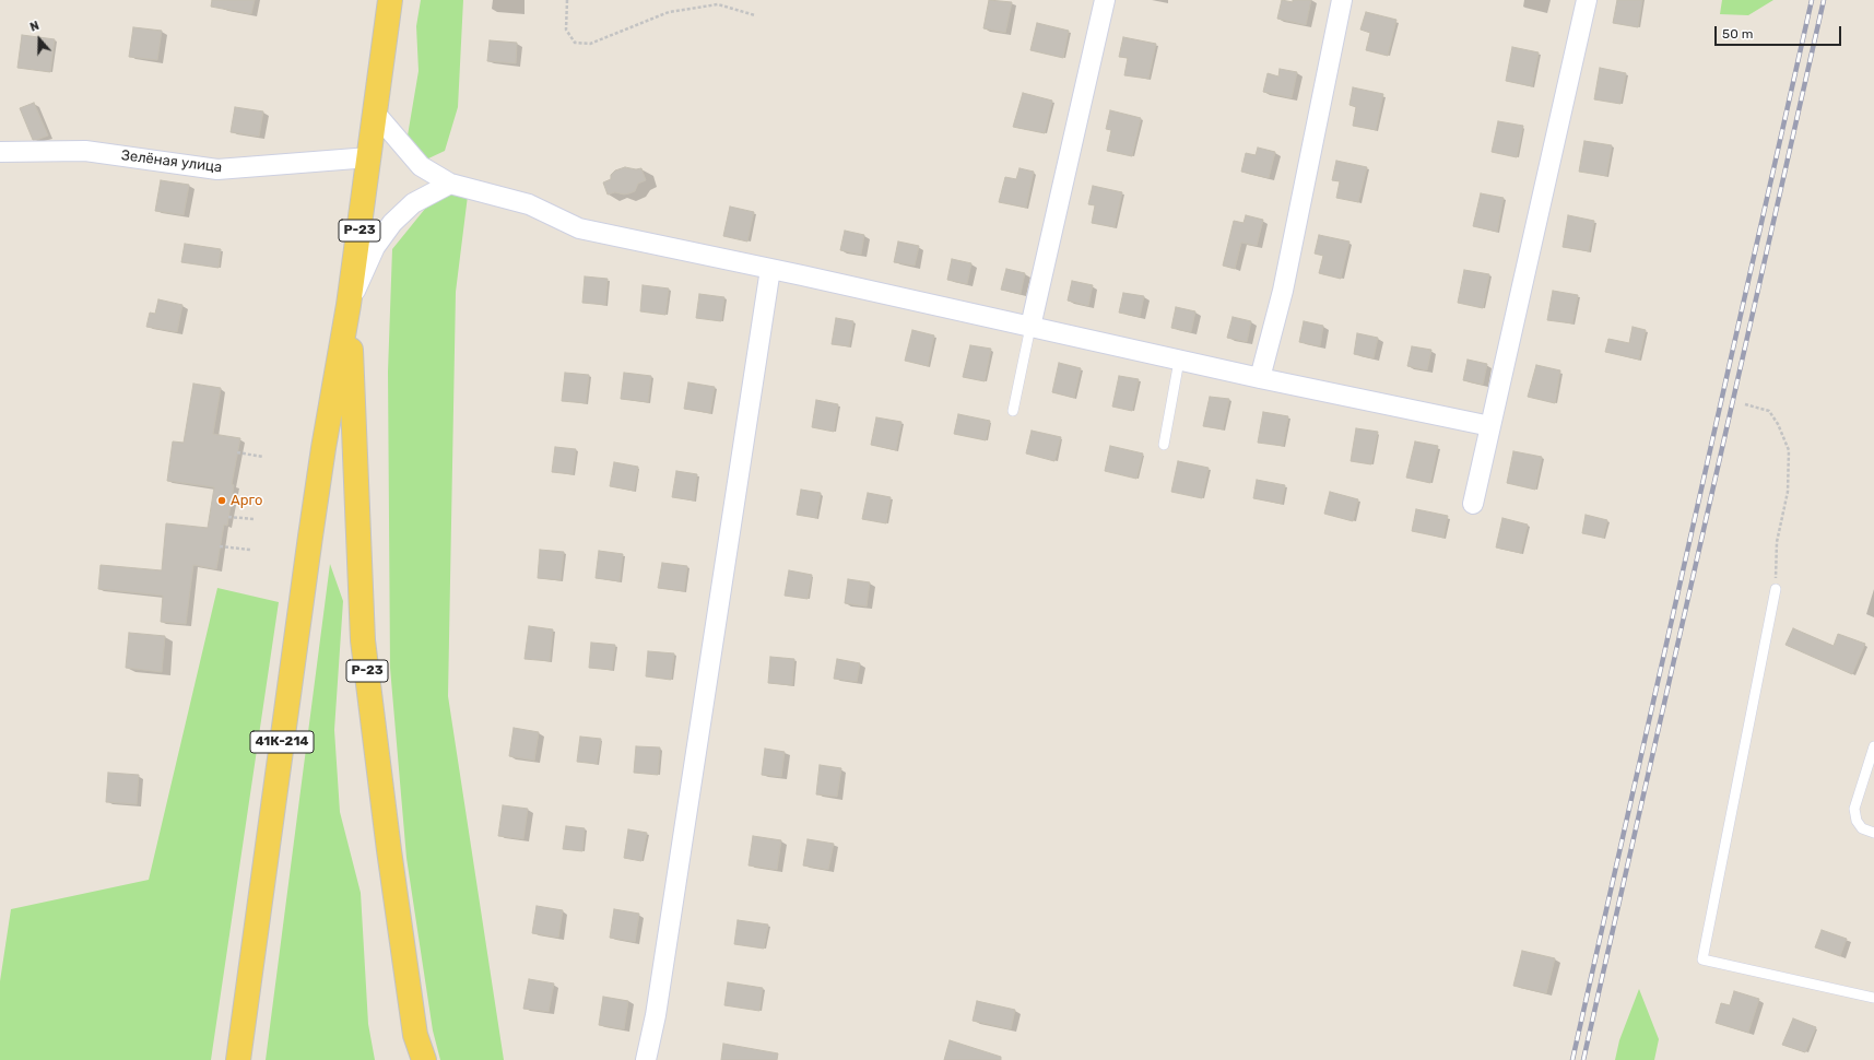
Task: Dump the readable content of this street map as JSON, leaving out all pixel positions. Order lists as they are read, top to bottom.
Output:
{
  "streets": {
    "main road": ["Р-23", "41К-214"],
    "street": ["Зелёная улица"]
  },
  "crossings": [
    ["Зелёная улица", "Р-23"],
    ["Р-23", "41К-214"]
  ],
  "places": ["Арго"],
  "scale_bar": "50 m",
  "north": "top"
}
